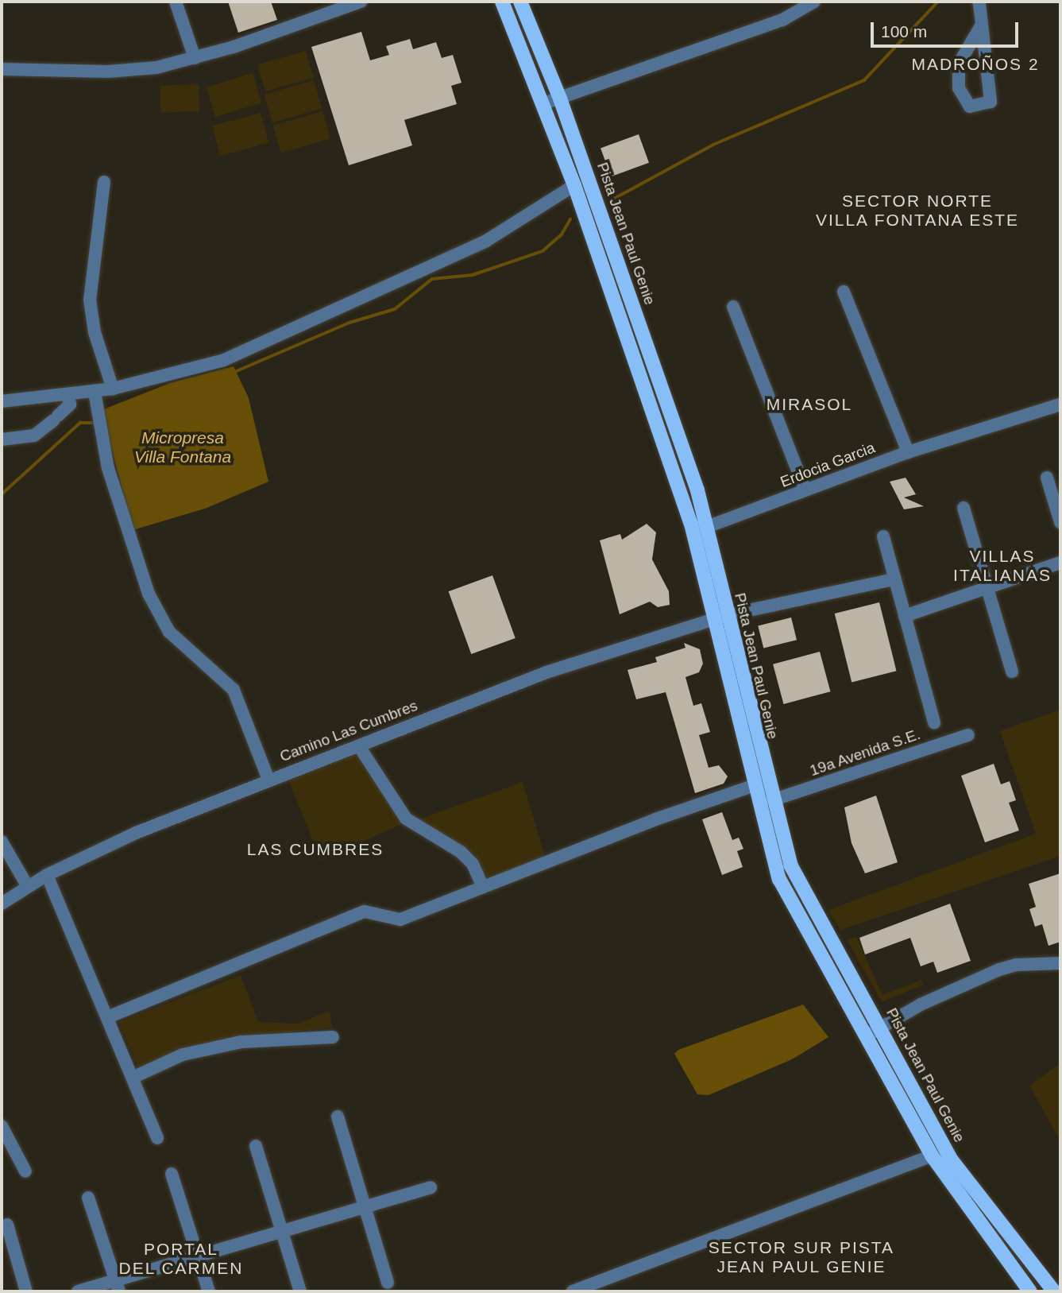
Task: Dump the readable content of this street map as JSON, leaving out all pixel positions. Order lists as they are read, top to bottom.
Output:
{
  "streets": {
    "main road": ["Pista Jean Paul Genie"],
    "street": ["Erdocia Garcia", "Camino Las Cumbres", "19a Avenida S.E."]
  },
  "crossings": [
    ["Pista Jean Paul Genie", "Erdocia Garcia"],
    ["Pista Jean Paul Genie", "Camino Las Cumbres"],
    ["Pista Jean Paul Genie", "19a Avenida S.E."]
  ],
  "districts": [
    "MADROÑOS 2",
    "SECTOR NORTE VILLA FONTANA ESTE",
    "MIRASOL",
    "VILLAS ITALIANAS",
    "LAS CUMBRES",
    "SECTOR SUR PISTA JEAN PAUL GENIE",
    "PORTAL DEL CARMEN"
  ],
  "water": ["Micropresa Villa Fontana"],
  "scale_bar": "100 m"
}
